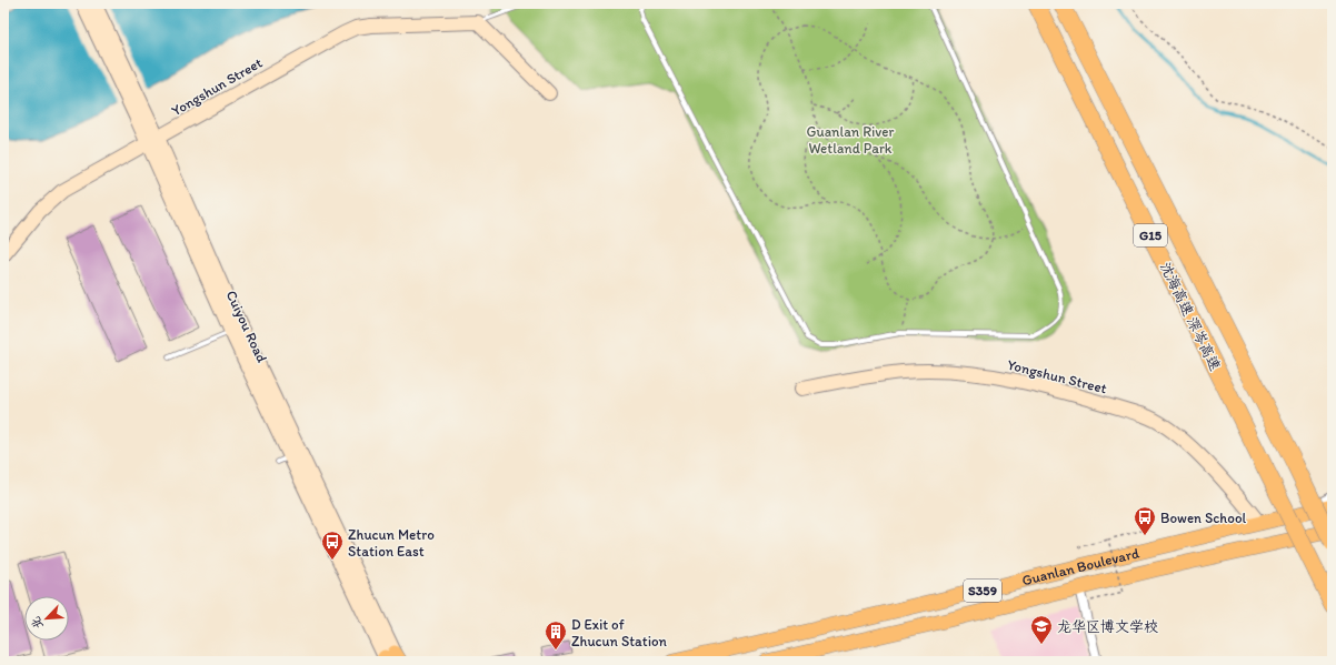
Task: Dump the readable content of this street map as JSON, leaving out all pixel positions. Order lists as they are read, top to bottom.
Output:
{
  "streets": {
    "highway": ["G15", "沈海高速 深岑高速"],
    "main road": [
      "Yongshun Street",
      "Cuiyou Road",
      "Guanlan Boulevard",
      "S359"
    ]
  },
  "crossings": [
    ["Yongshun Street", "Cuiyou Road"],
    ["Yongshun Street", "Guanlan Boulevard"]
  ],
  "parks": ["Guanlan River Wetland Park"],
  "places": {
    "bus stop": ["Bowen School", "Zhucun Metro Station East"],
    "school or university": ["龙华区博文学校"],
    "building": ["D Exit of Zhucun Station"]
  },
  "north": "bottom left"
}
